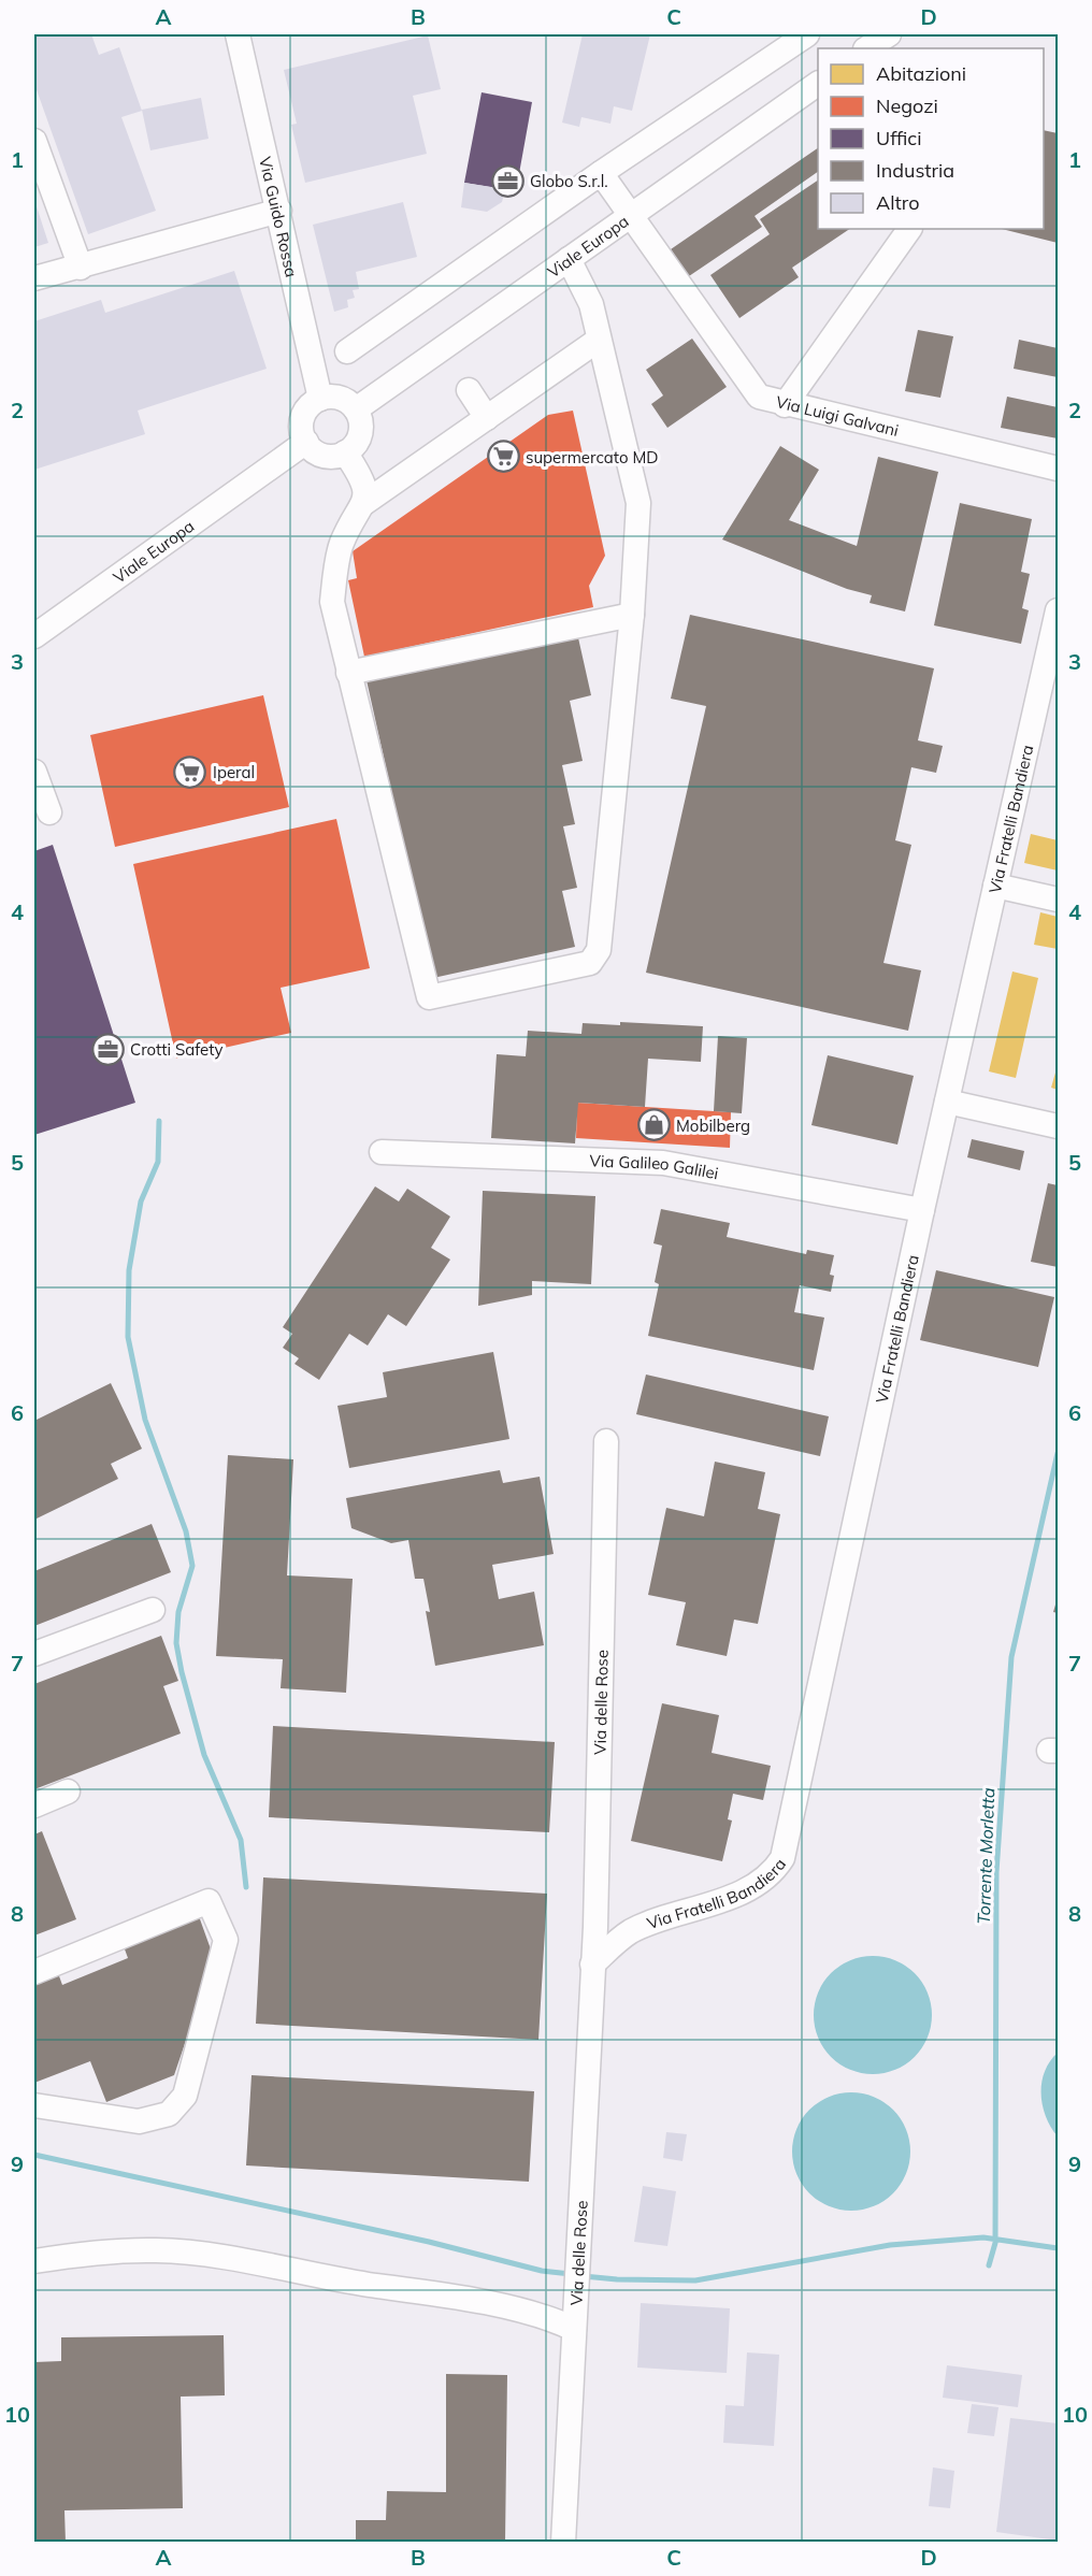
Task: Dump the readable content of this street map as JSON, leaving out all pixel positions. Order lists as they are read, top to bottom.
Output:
{
  "streets": {
    "street": [
      "Via Guido Rossa",
      "Viale Europa",
      "Via Luigi Galvani",
      "Via Fratelli Bandiera",
      "Via Galileo Galilei",
      "Via delle Rose"
    ]
  },
  "crossings": [
    ["Via Guido Rossa", "Viale Europa"],
    ["Viale Europa", "Via Luigi Galvani"],
    ["Via Fratelli Bandiera", "Via Galileo Galilei"],
    ["Via Fratelli Bandiera", "Via delle Rose"]
  ],
  "water": ["Torrente Morletta"],
  "places": {
    "office": ["Globo S.r.l.", "Crotti Safety"],
    "supermarket": ["supermercato MD", "Iperal"],
    "shop": ["Mobilberg"]
  },
  "legend": [
    "Abitazioni",
    "Negozi",
    "Uffici",
    "Industria",
    "Altro"
  ],
  "grid": {
    "columns": [
      "A",
      "B",
      "C",
      "D"
    ],
    "rows": [
      "1",
      "2",
      "3",
      "4",
      "5",
      "6",
      "7",
      "8",
      "9",
      "10"
    ]
  }
}
